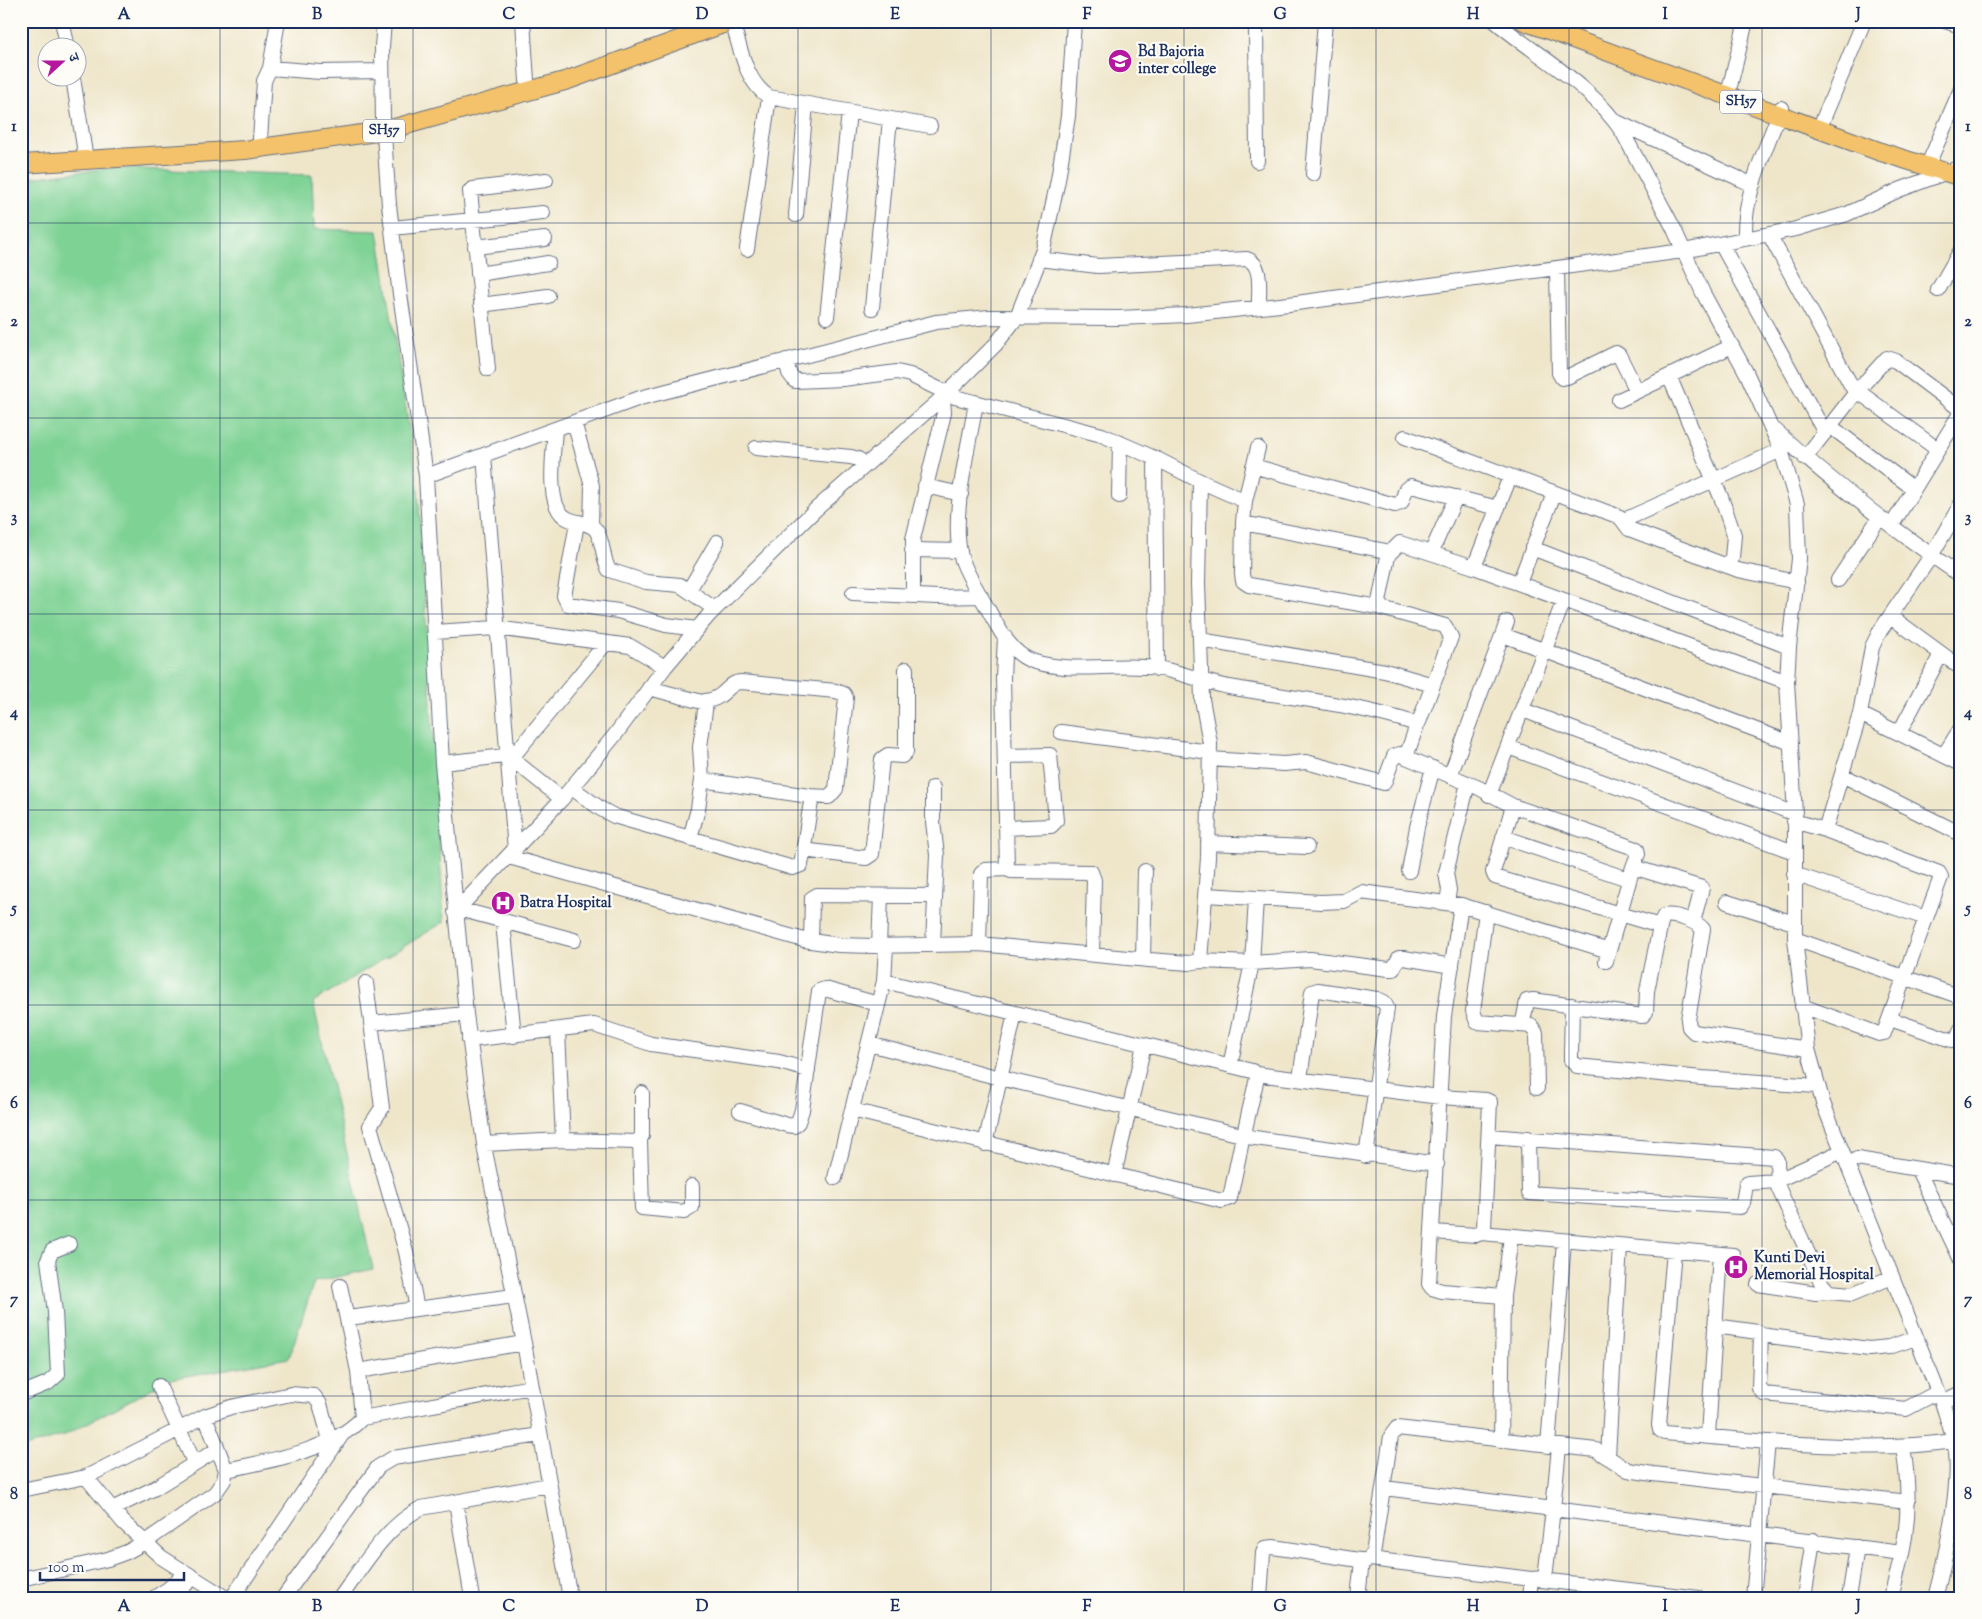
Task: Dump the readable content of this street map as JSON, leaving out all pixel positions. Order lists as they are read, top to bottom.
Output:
{
  "streets": {
    "main road": ["SH57"]
  },
  "places": {
    "school or university": ["Bd Bajoria inter college"],
    "hospital": ["Batra Hospital", "Kunti Devi Memorial Hospital"]
  },
  "scale_bar": "100 m",
  "north": "right",
  "grid": {
    "columns": [
      "A",
      "B",
      "C",
      "D",
      "E",
      "F",
      "G",
      "H",
      "I",
      "J"
    ],
    "rows": [
      "1",
      "2",
      "3",
      "4",
      "5",
      "6",
      "7",
      "8"
    ]
  }
}
